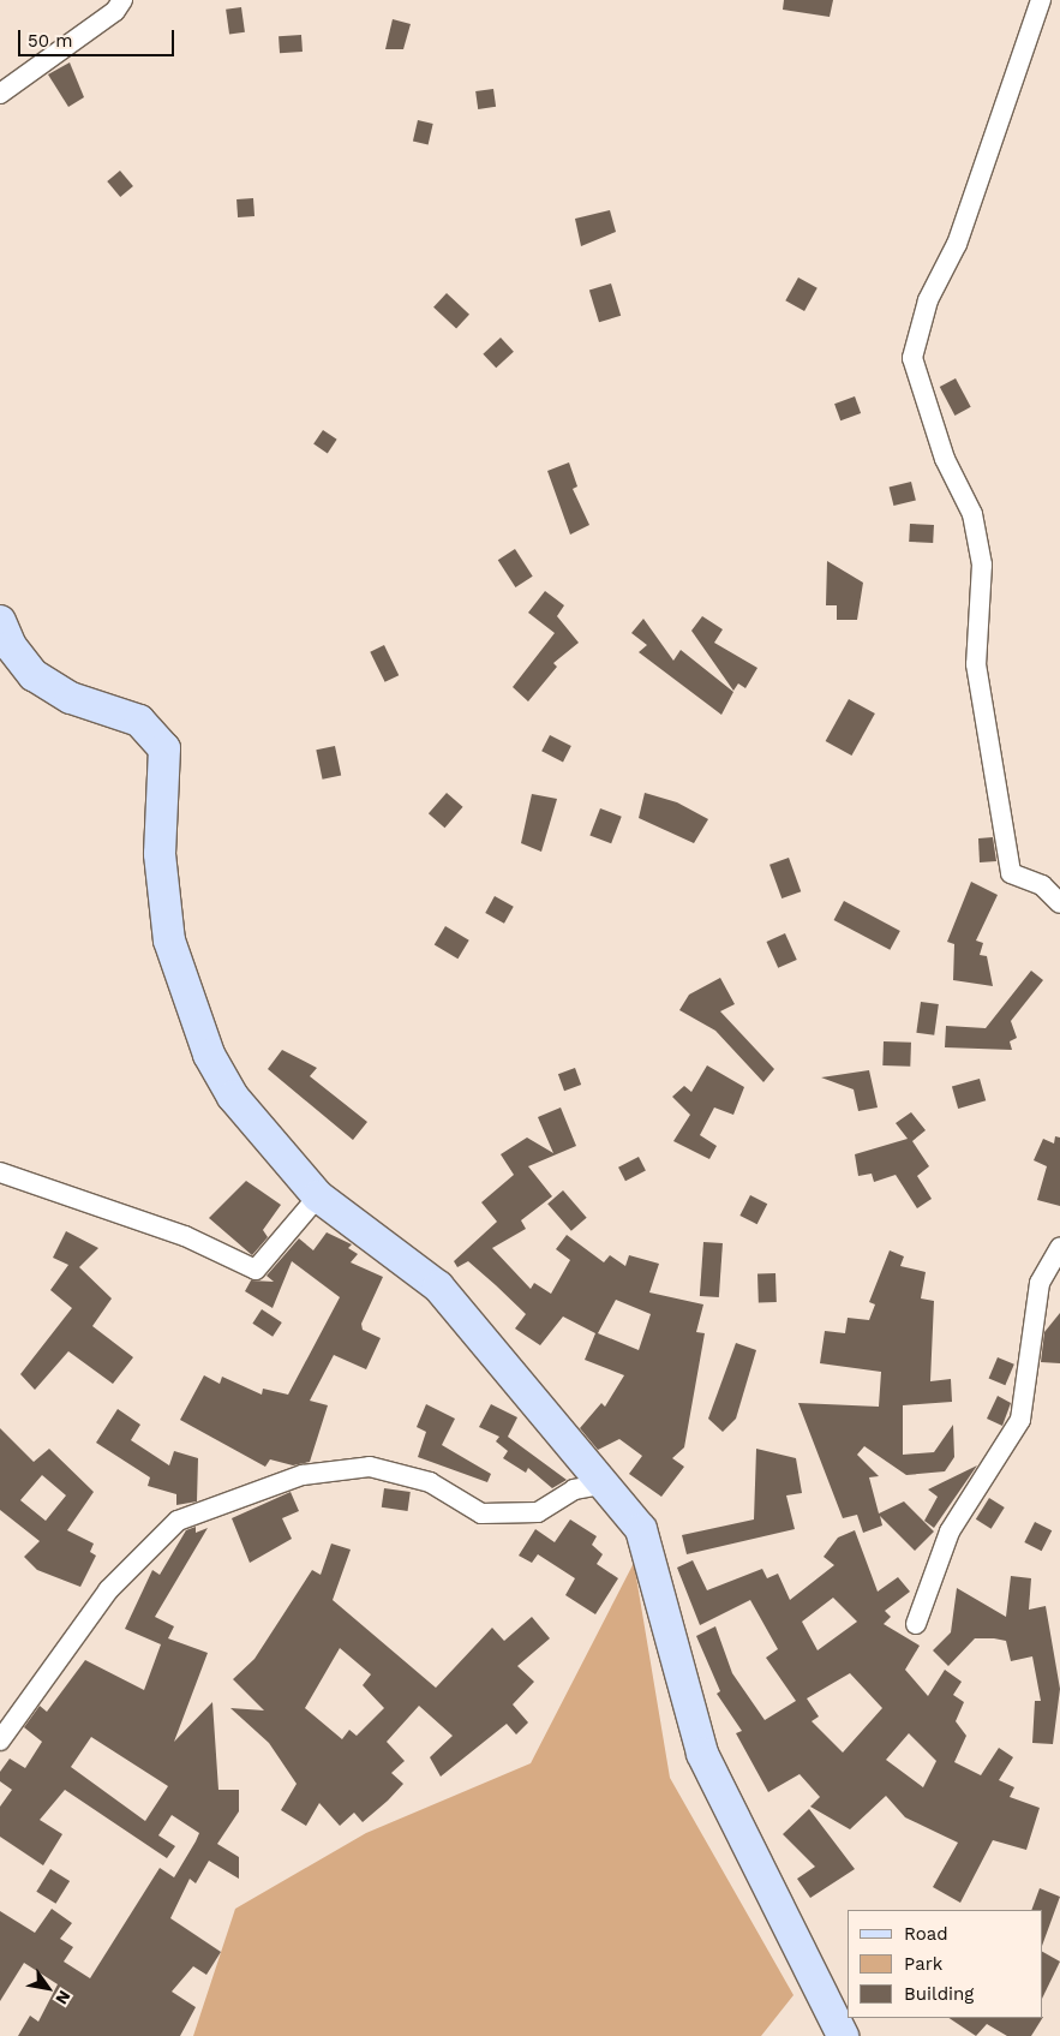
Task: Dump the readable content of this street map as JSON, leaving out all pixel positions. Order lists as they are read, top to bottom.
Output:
{
  "legend": ["Road", "Park", "Building"],
  "scale_bar": "50 m",
  "north": "bottom right"
}
